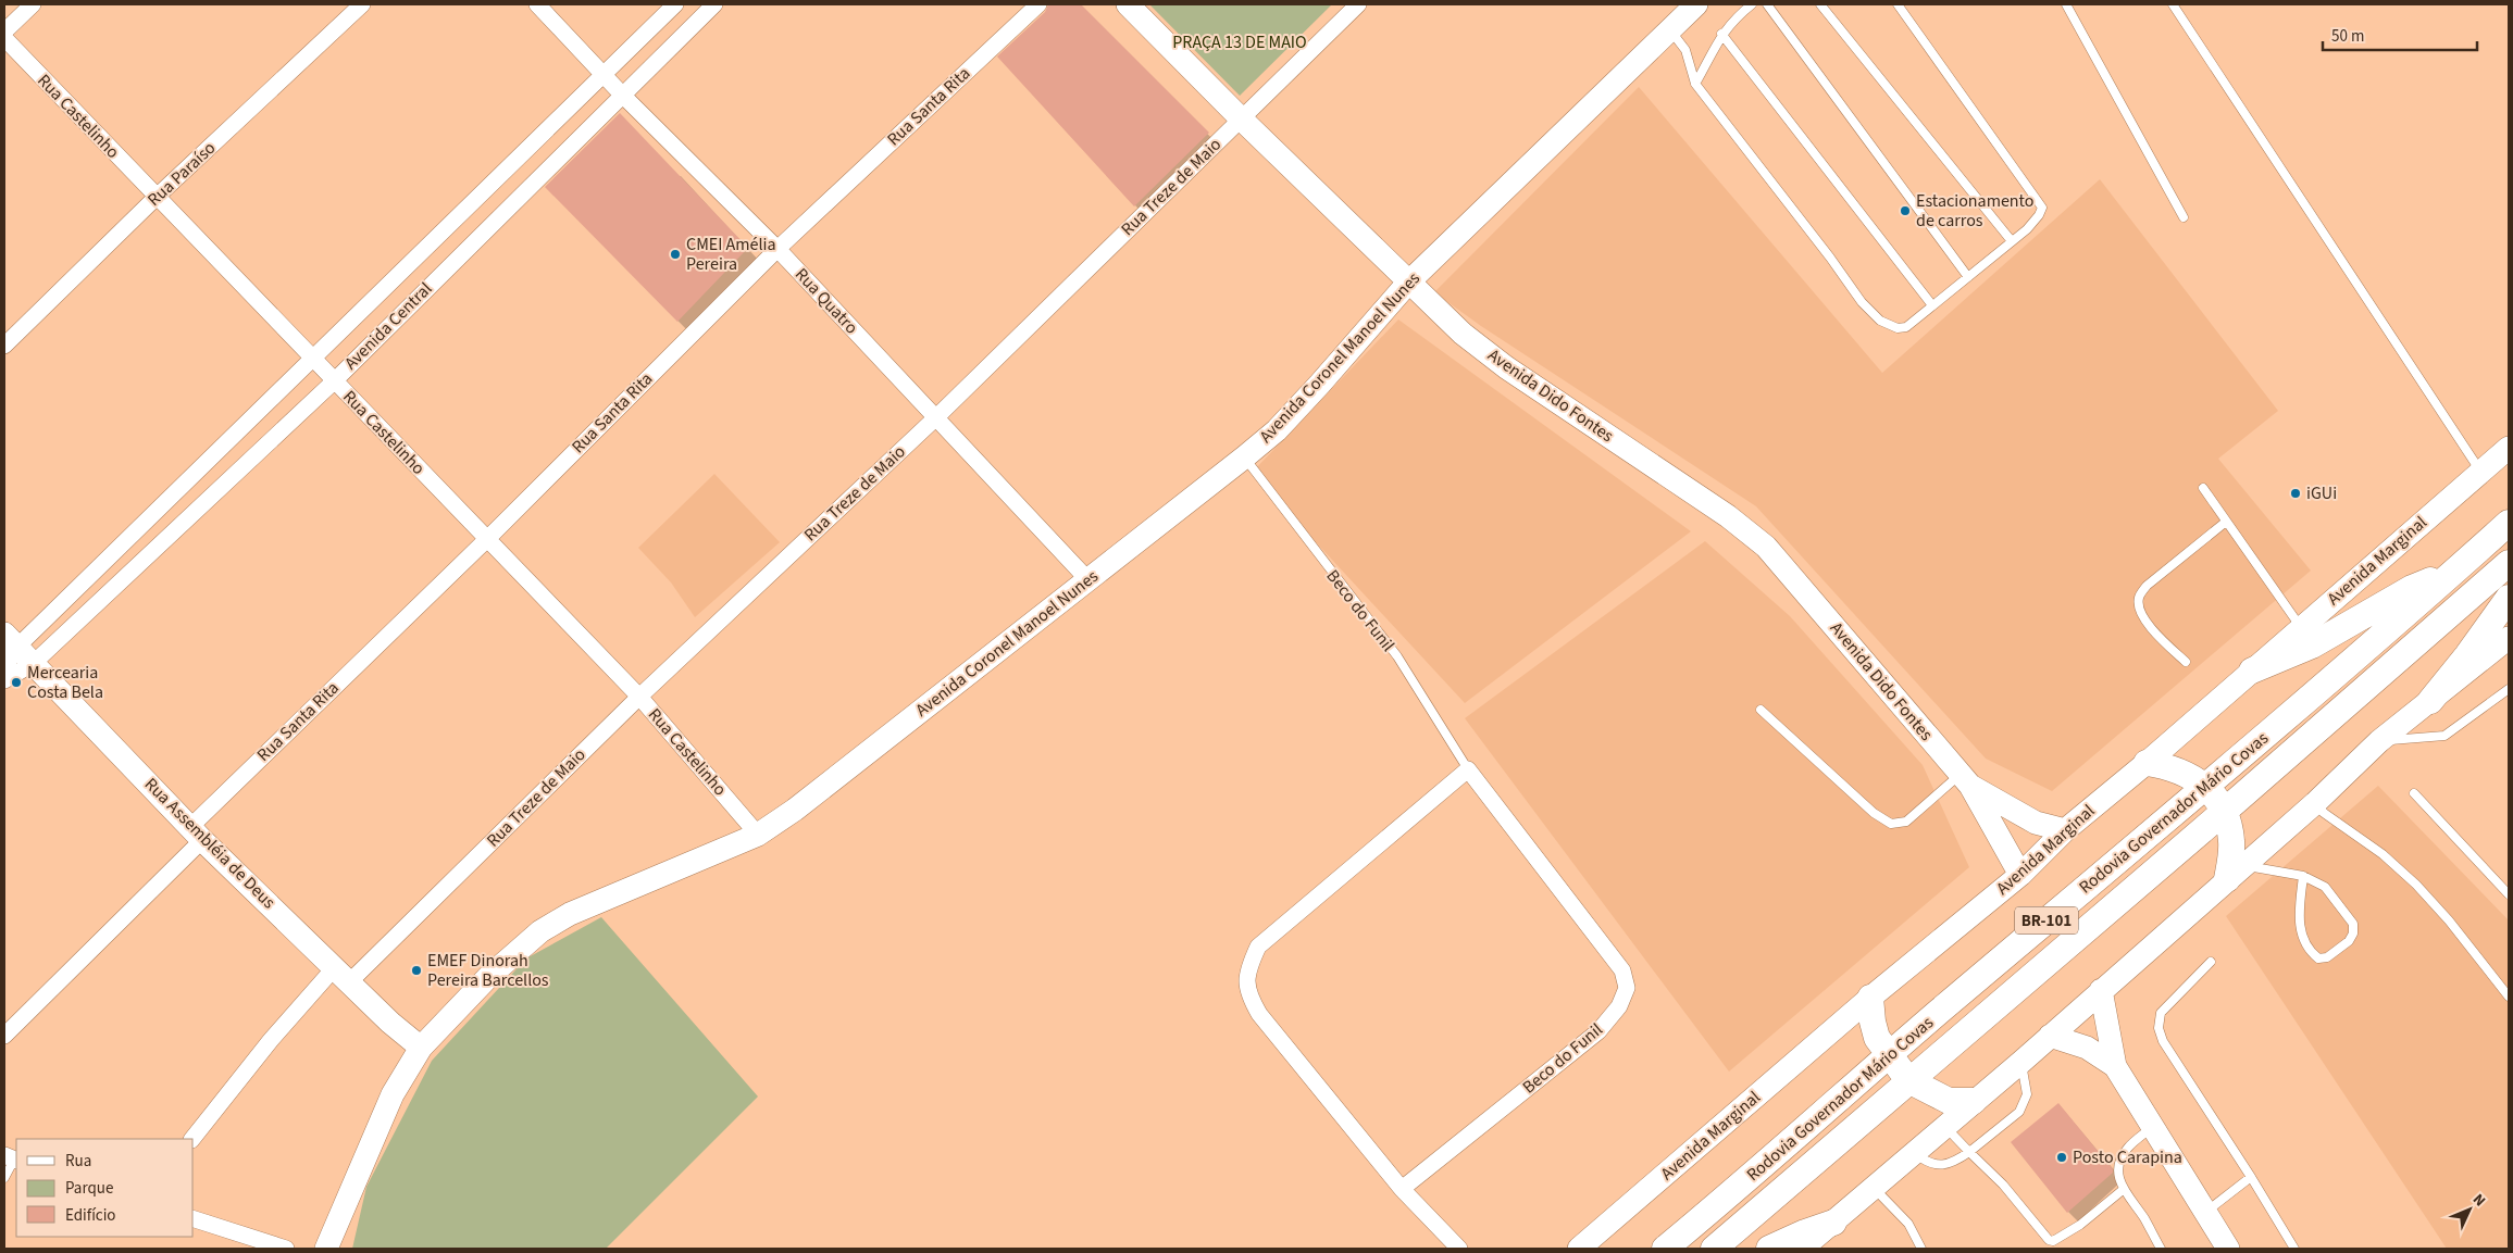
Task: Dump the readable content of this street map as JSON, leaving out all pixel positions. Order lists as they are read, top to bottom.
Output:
{
  "streets": {
    "main road": ["Rodovia Governador Mário Covas", "BR-101"],
    "street": [
      "Rua Santa Rita",
      "Rua Castelinho",
      "Rua Paraíso",
      "Rua Treze de Maio",
      "Rua Quatro",
      "Avenida Central",
      "Avenida Coronel Manoel Nunes",
      "Avenida Dido Fontes",
      "Avenida Marginal",
      "Beco do Funil",
      "Rua Assembléia de Deus"
    ]
  },
  "crossings": [
    ["Rua Santa Rita", "Rua Castelinho"],
    ["Rua Santa Rita", "Rua Quatro"],
    ["Rua Santa Rita", "Rua Assembléia de Deus"],
    ["Rua Castelinho", "Rua Paraíso"],
    ["Rua Castelinho", "Rua Treze de Maio"],
    ["Rua Castelinho", "Avenida Central"],
    ["Rua Castelinho", "Avenida Coronel Manoel Nunes"],
    ["Rua Treze de Maio", "Rua Quatro"],
    ["Rua Treze de Maio", "Avenida Dido Fontes"],
    ["Rua Treze de Maio", "Rua Assembléia de Deus"],
    ["Rua Quatro", "Avenida Central"],
    ["Rua Quatro", "Avenida Coronel Manoel Nunes"],
    ["Avenida Central", "Rua Assembléia de Deus"],
    ["Avenida Coronel Manoel Nunes", "Avenida Dido Fontes"],
    ["Avenida Coronel Manoel Nunes", "Beco do Funil"],
    ["Avenida Coronel Manoel Nunes", "Rua Assembléia de Deus"],
    ["Avenida Dido Fontes", "Avenida Marginal"]
  ],
  "parks": ["PRAÇA 13 DE MAIO"],
  "places": [
    "Estacionamento de carros",
    "CMEI Amélia Pereira",
    "iGUi",
    "Mercearia Costa Bela",
    "EMEF Dinorah Pereira Barcellos",
    "Posto Carapina"
  ],
  "legend": ["Rua", "Parque", "Edifício"],
  "scale_bar": "50 m",
  "north": "top right"
}
